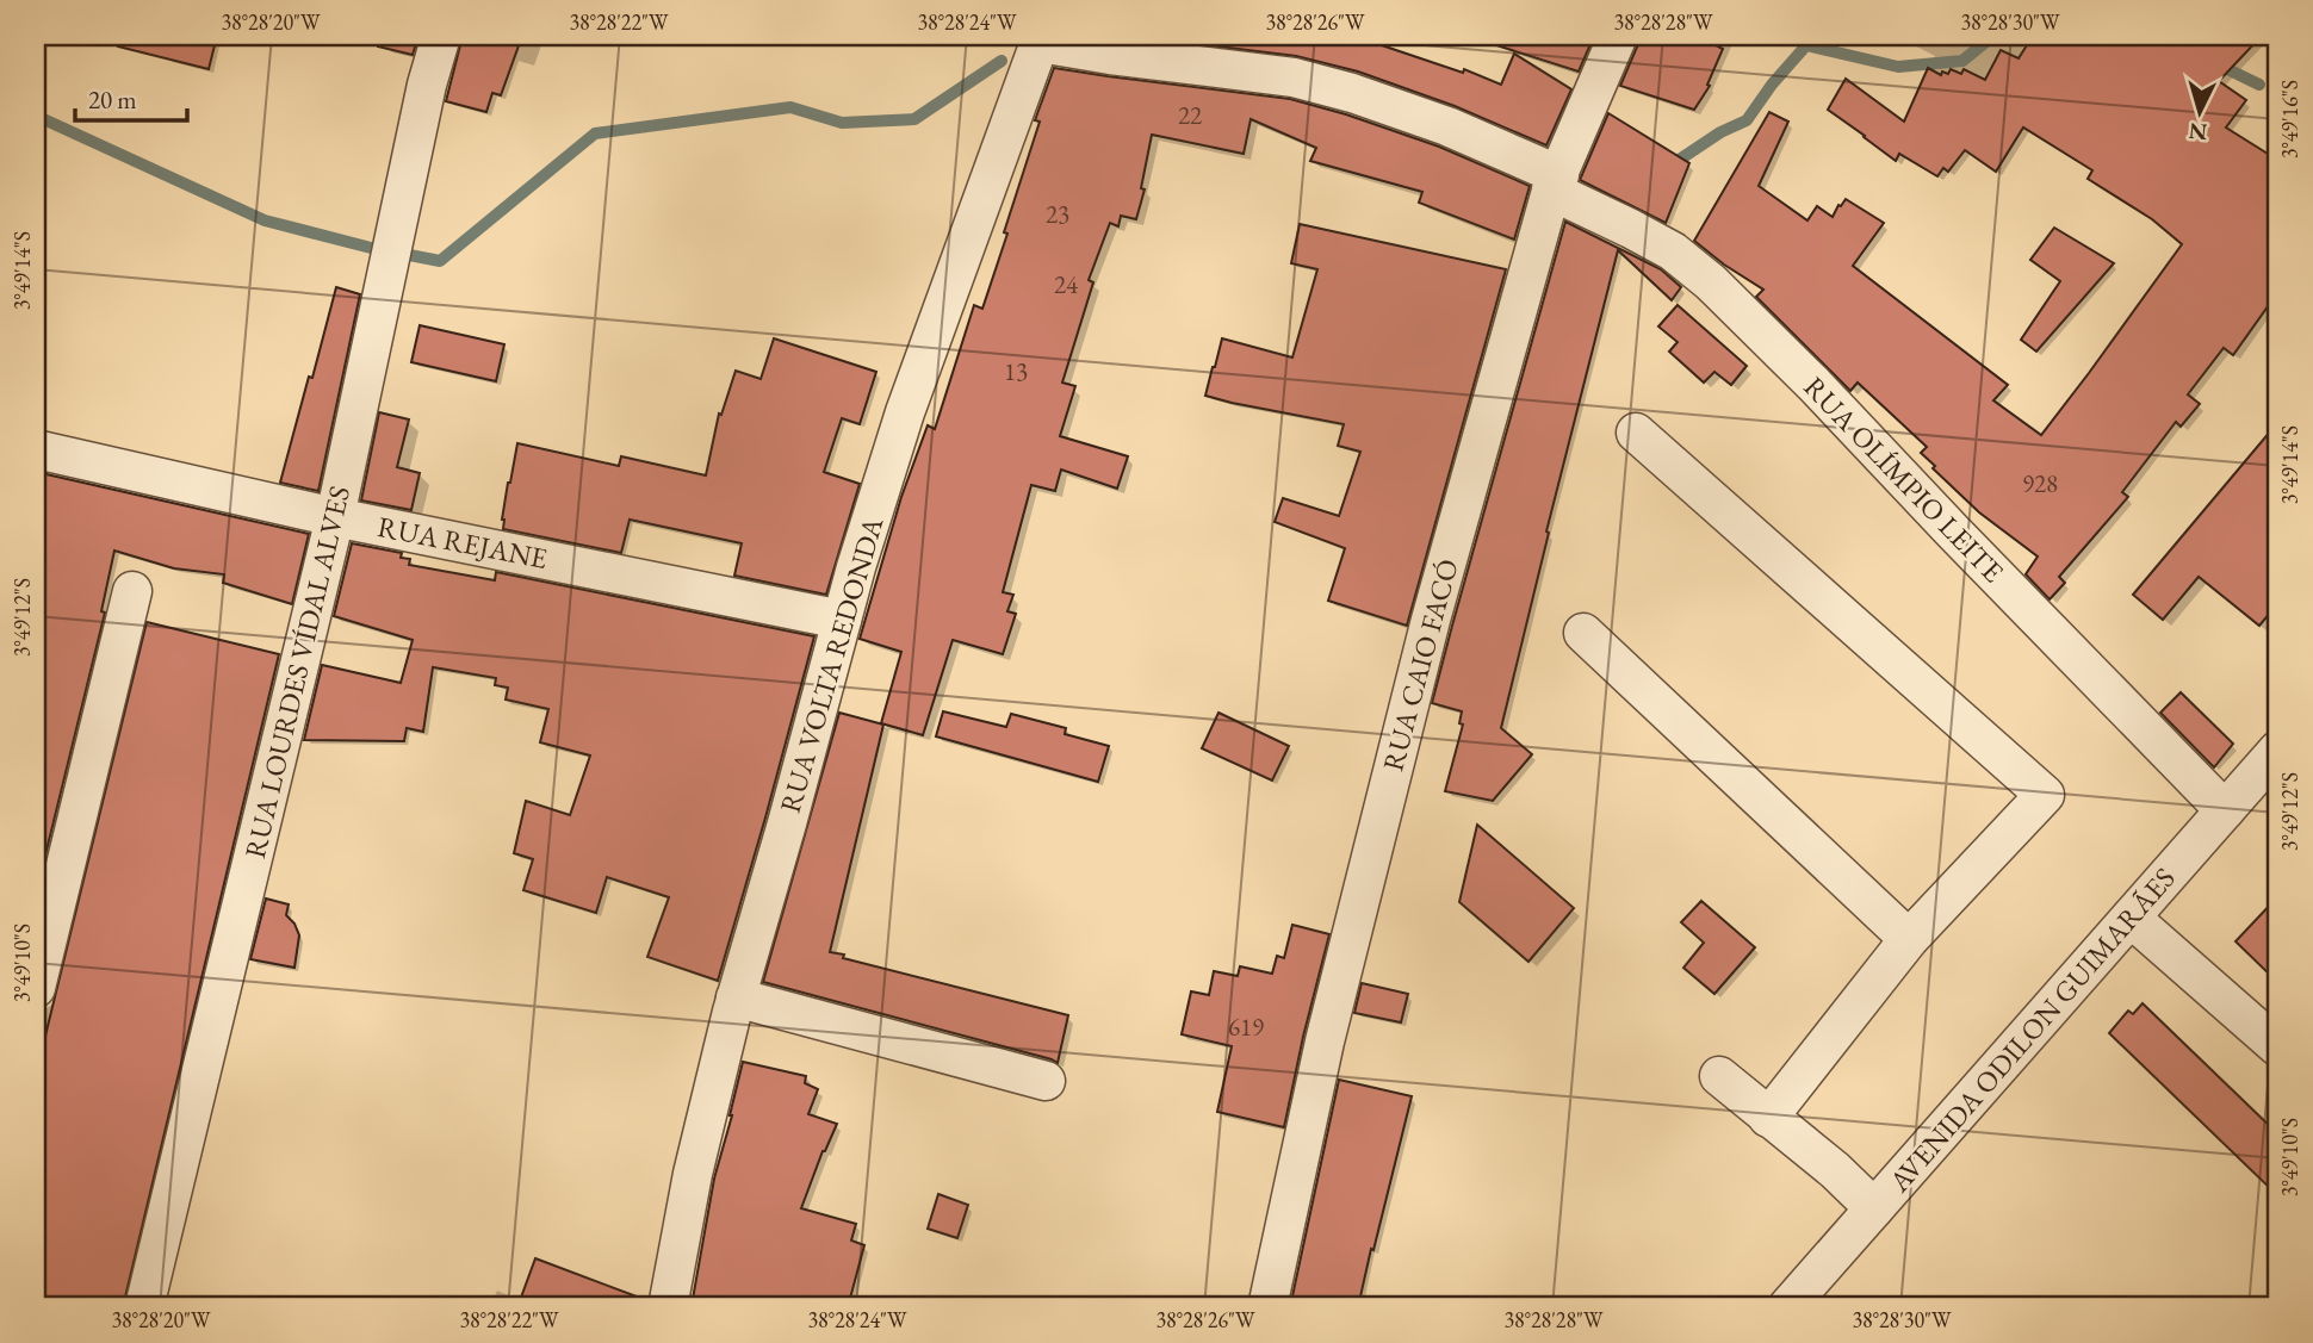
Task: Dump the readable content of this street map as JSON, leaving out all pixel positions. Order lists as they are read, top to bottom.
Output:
{
  "streets": {
    "street": [
      "RUA OLÍMPIO LEITE",
      "RUA REJANE",
      "RUA VOLTA REDONDA",
      "RUA CAIO FACÓ",
      "RUA LOURDES VÍDAL ALVES",
      "AVENIDA ODILON GUIMARÃES"
    ]
  },
  "crossings": [
    ["RUA OLÍMPIO LEITE", "RUA VOLTA REDONDA"],
    ["RUA OLÍMPIO LEITE", "RUA CAIO FACÓ"],
    ["RUA OLÍMPIO LEITE", "AVENIDA ODILON GUIMARÃES"],
    ["RUA REJANE", "RUA VOLTA REDONDA"],
    ["RUA REJANE", "RUA LOURDES VÍDAL ALVES"]
  ],
  "house_numbers": [
    "22",
    "23",
    "24",
    "13",
    "928",
    "619"
  ],
  "scale_bar": "20 m",
  "north": "bottom",
  "coordinates": [
    "38°28'20\"W",
    "38°28'22\"W",
    "38°28'24\"W",
    "38°28'26\"W",
    "38°28'28\"W",
    "38°28'30\"W",
    "3°49'16\"S",
    "3°49'14\"S",
    "3°49'12\"S",
    "3°49'10\"S"
  ]
}
